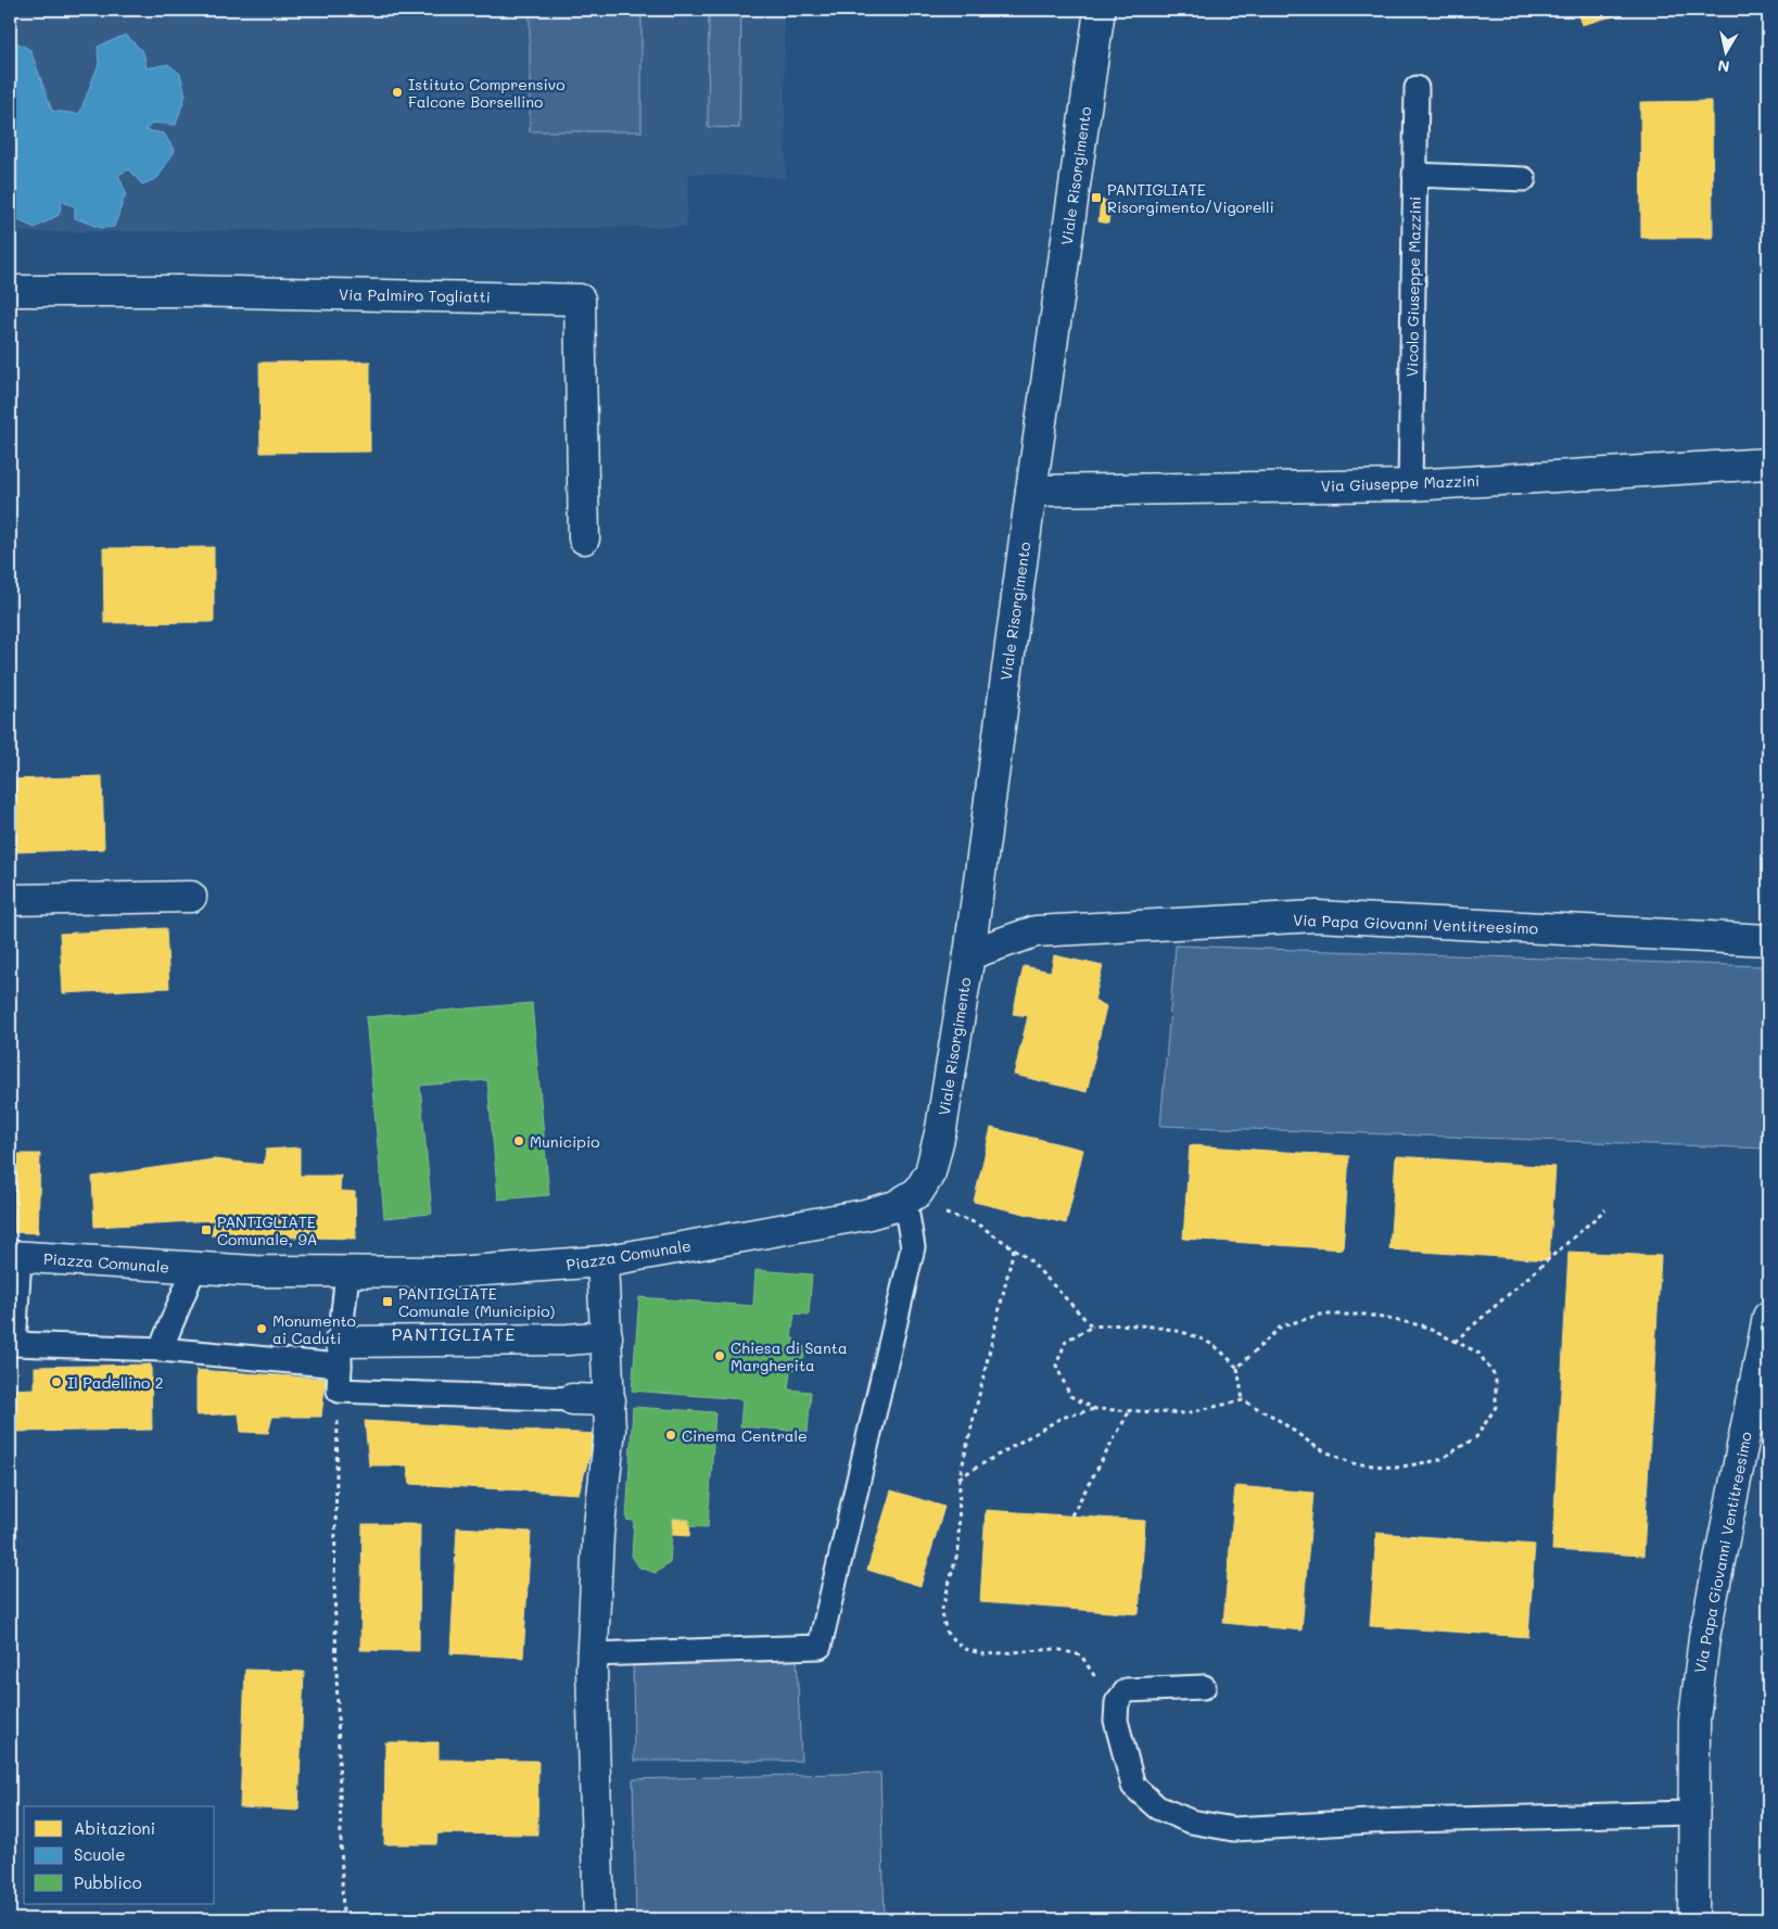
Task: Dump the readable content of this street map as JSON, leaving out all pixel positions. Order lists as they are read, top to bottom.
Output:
{
  "streets": {
    "street": [
      "Viale Risorgimento",
      "Via Palmiro Togliatti",
      "Via Giuseppe Mazzini",
      "Via Papa Giovanni Ventitreesimo",
      "Piazza Comunale"
    ],
    "lane": ["Vicolo Giuseppe Mazzini"]
  },
  "crossings": [
    ["Viale Risorgimento", "Via Giuseppe Mazzini"],
    ["Viale Risorgimento", "Via Papa Giovanni Ventitreesimo"],
    ["Viale Risorgimento", "Piazza Comunale"],
    ["Vicolo Giuseppe Mazzini", "Via Giuseppe Mazzini"]
  ],
  "districts": ["PANTIGLIATE"],
  "places": {
    "other": [
      "Istituto Comprensivo Falcone Borsellino",
      "Municipio",
      "Monumento ai Caduti",
      "Chiesa di Santa Margherita",
      "Il Padellino 2",
      "Cinema Centrale"
    ],
    "transit": ["PANTIGLIATE Risorgimento/Vigorelli", "PANTIGLIATE Comunale, 9A", "PANTIGLIATE Comunale (Municipio)"]
  },
  "legend": ["Abitazioni", "Scuole", "Pubblico"],
  "north": "bottom"
}
